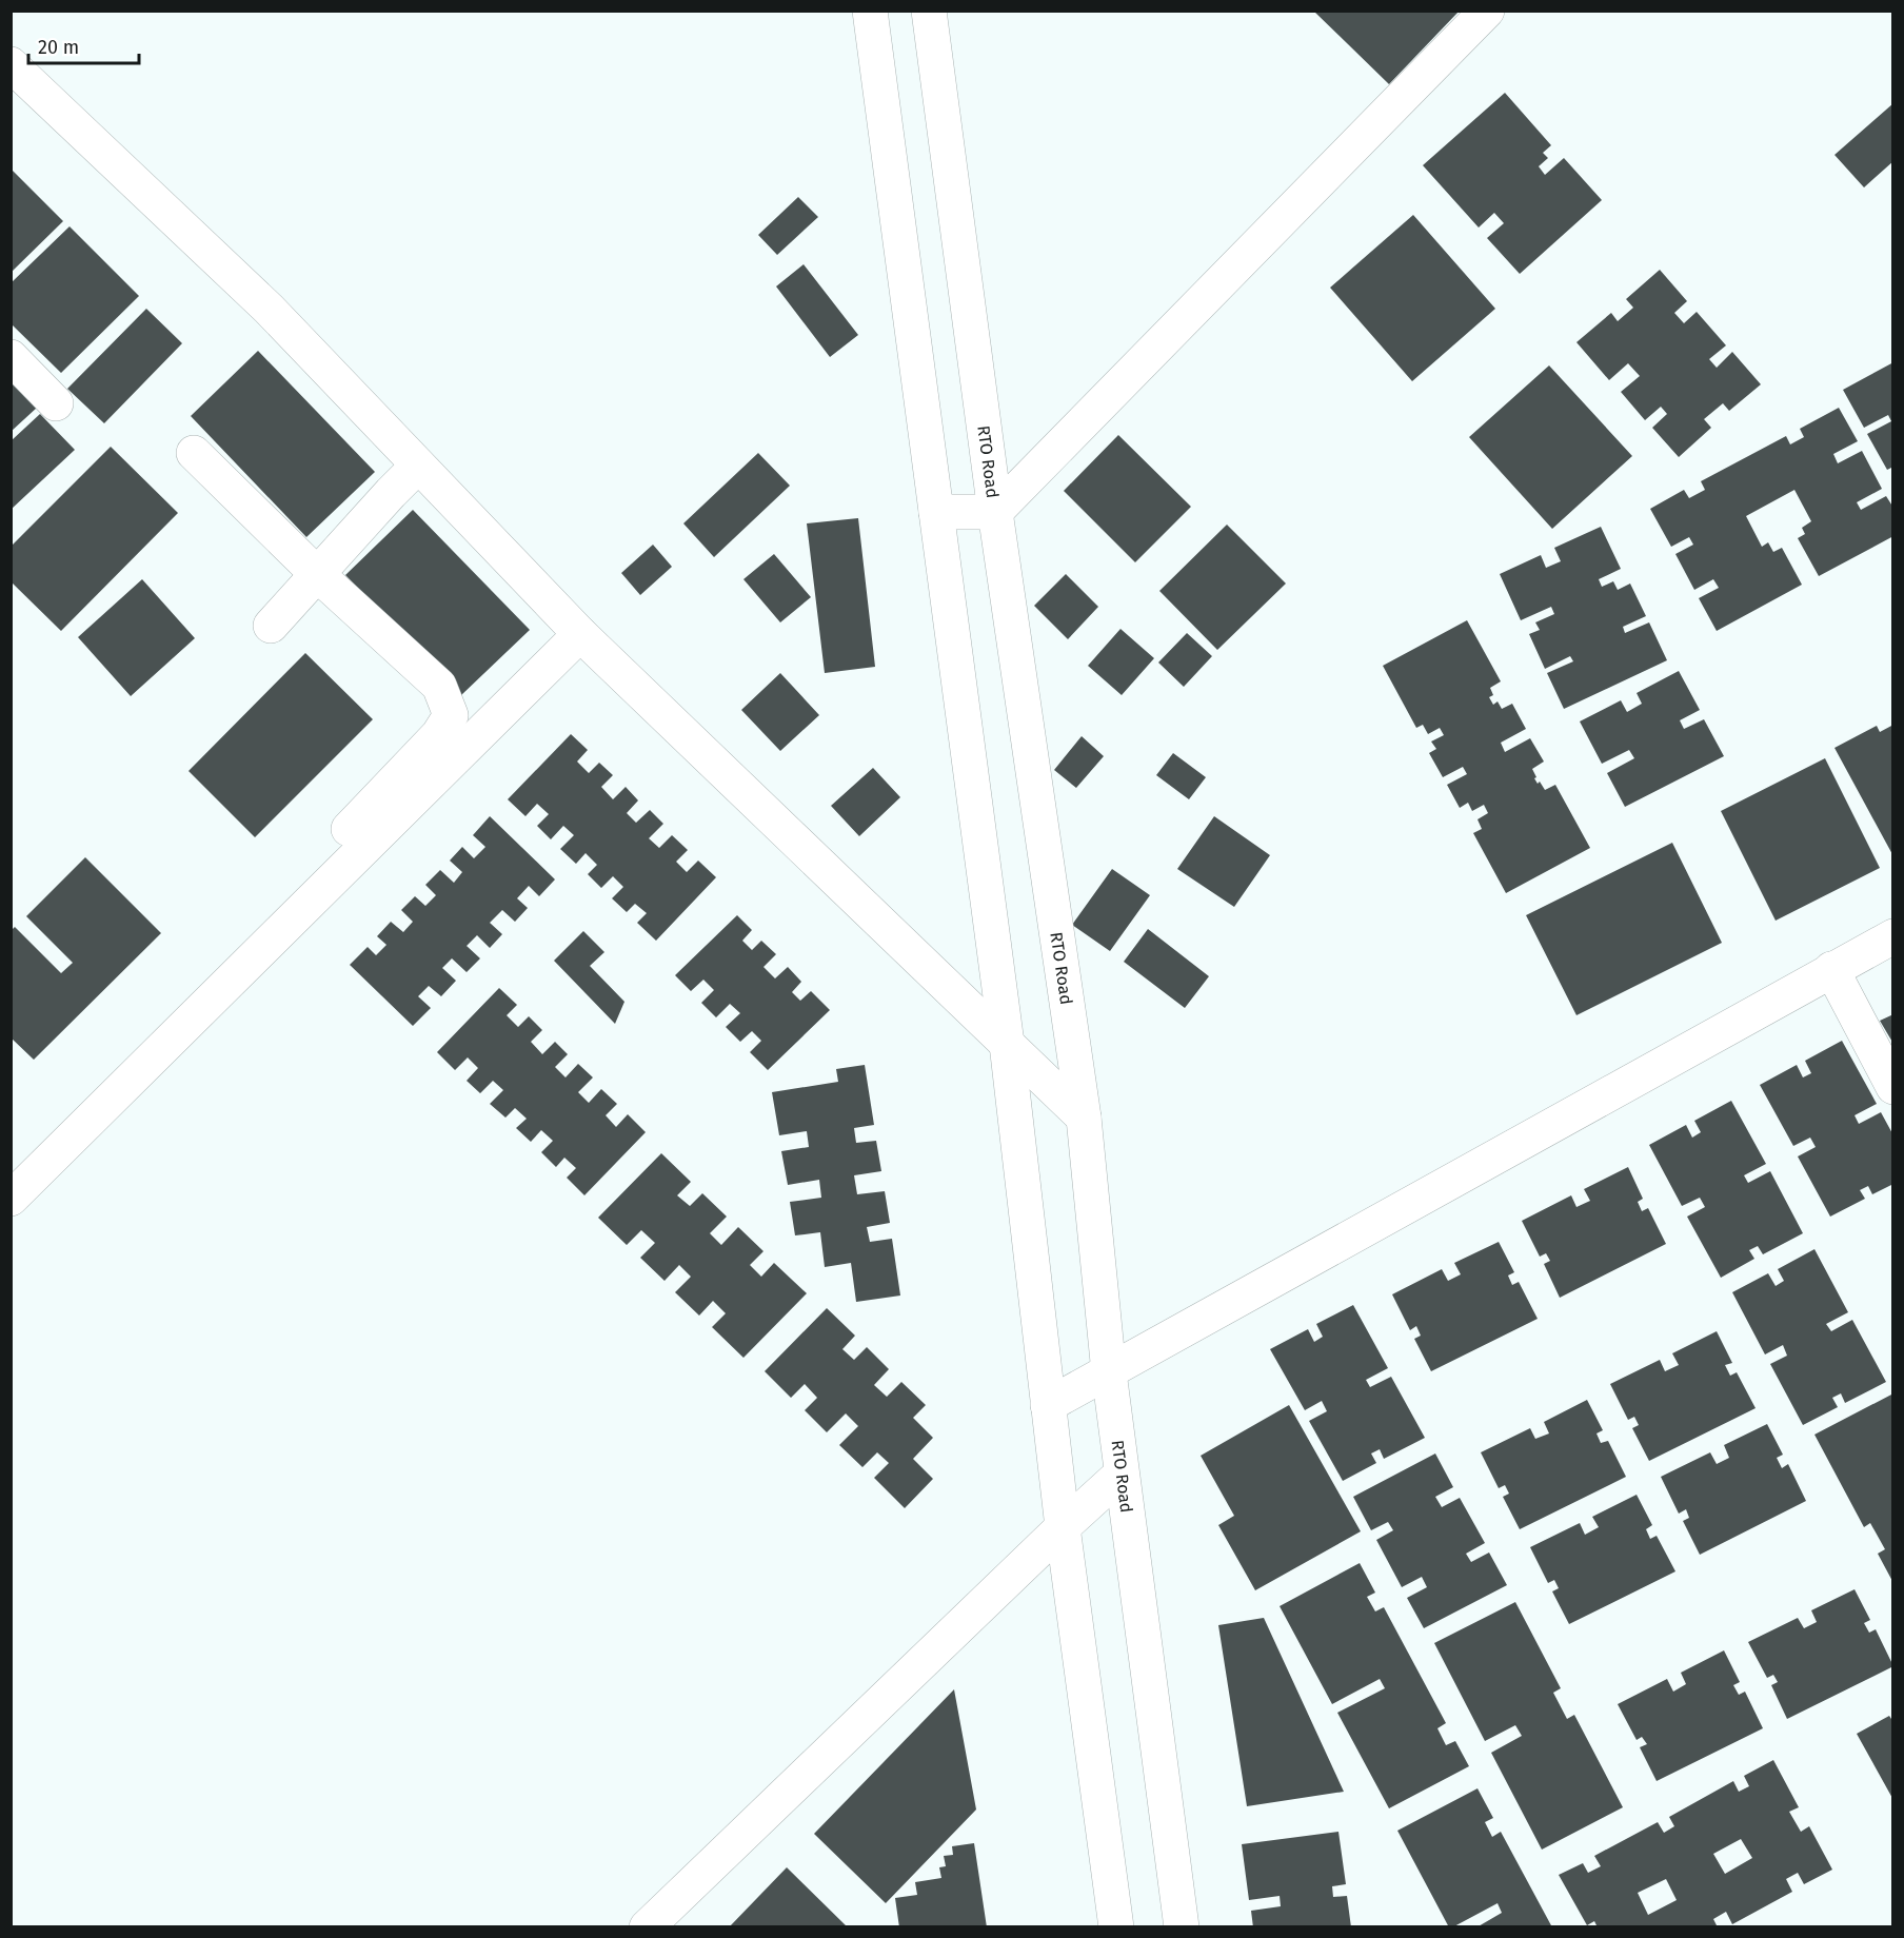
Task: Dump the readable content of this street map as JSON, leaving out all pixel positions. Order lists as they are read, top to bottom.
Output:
{
  "streets": {
    "street": ["RTO Road"]
  },
  "scale_bar": "20 m"
}
